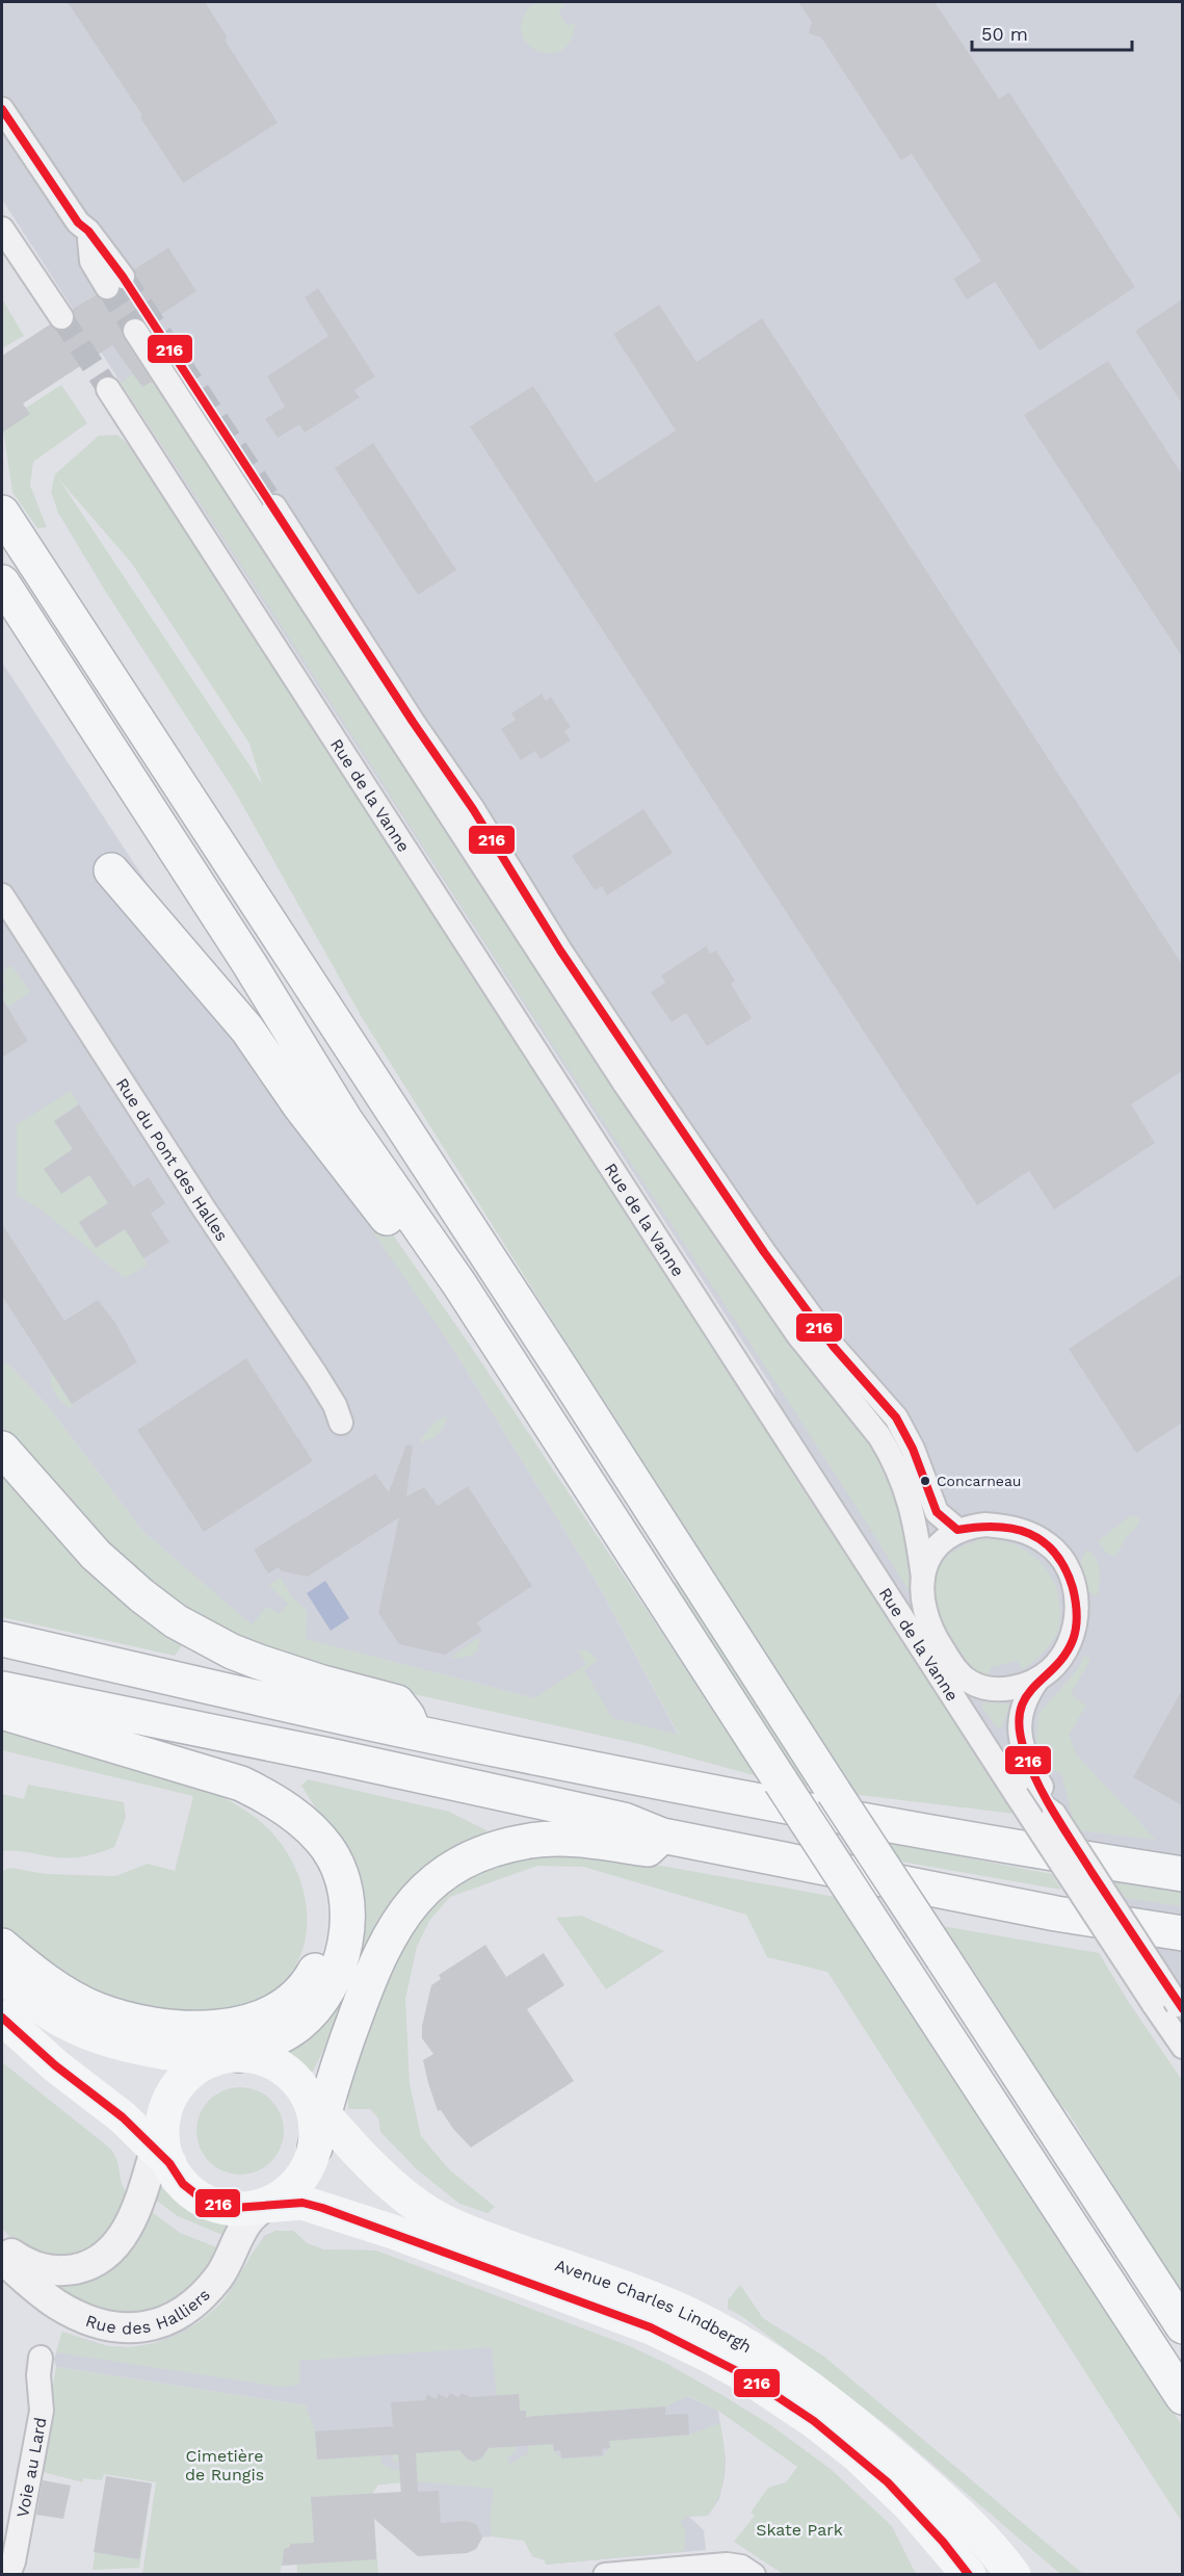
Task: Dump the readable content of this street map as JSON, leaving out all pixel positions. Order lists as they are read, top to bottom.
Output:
{
  "streets": {
    "main road": ["Avenue Charles Lindbergh"],
    "street": [
      "Rue de la Vanne",
      "Rue du Pont des Halles",
      "Rue des Halliers",
      "Voie au Lard"
    ]
  },
  "crossings": [
    ["Rue des Halliers", "Avenue Charles Lindbergh"]
  ],
  "parks": ["Cimetière de Rungis", "Skate Park"],
  "places": ["Concarneau"],
  "lines": ["transit line 216"],
  "scale_bar": "50 m"
}
